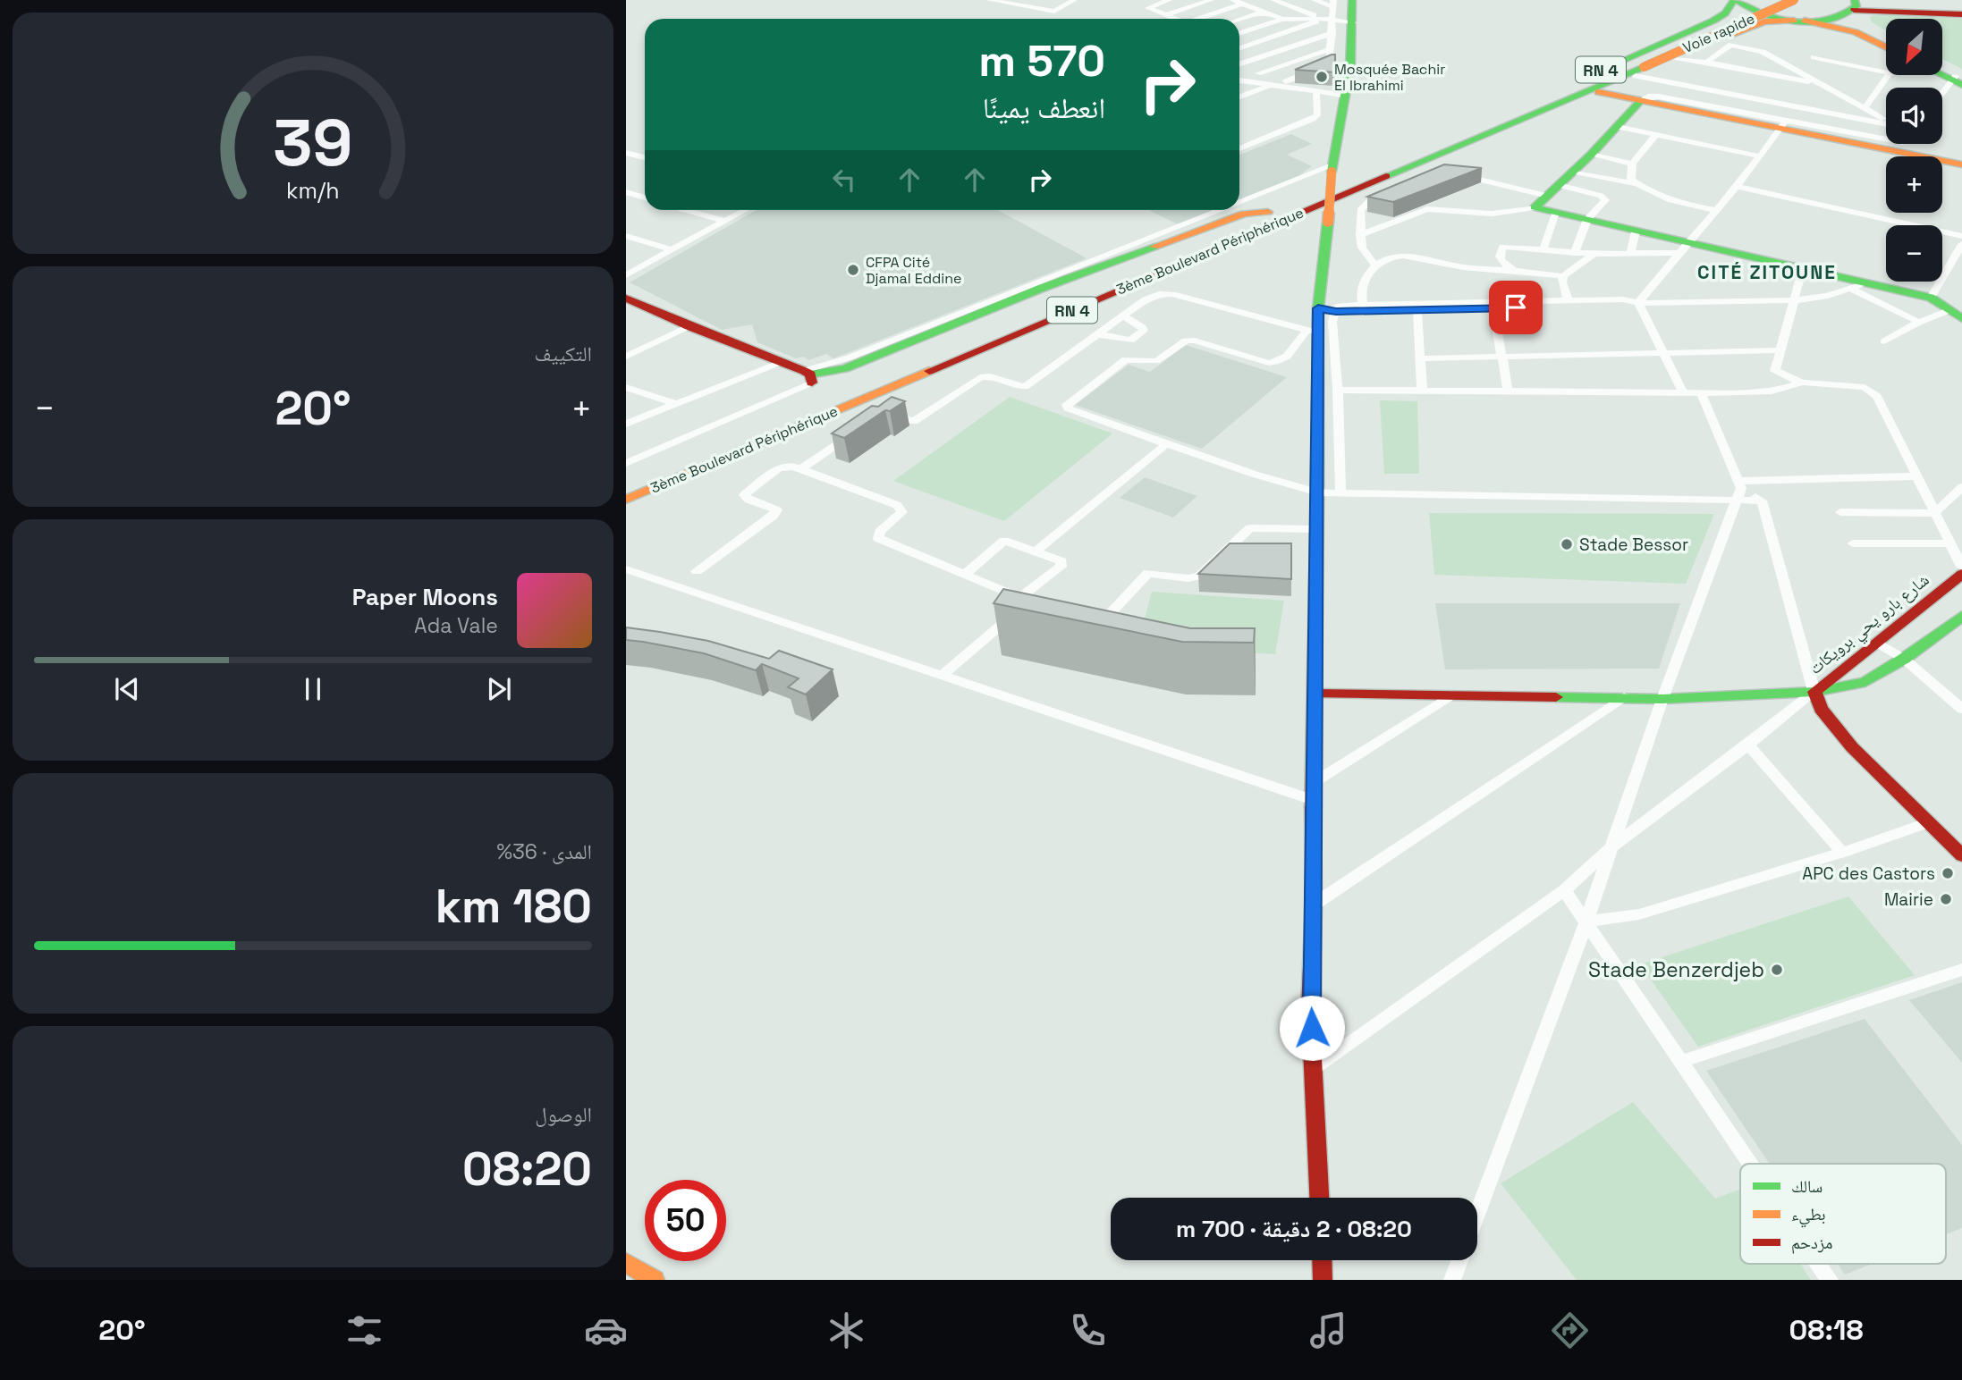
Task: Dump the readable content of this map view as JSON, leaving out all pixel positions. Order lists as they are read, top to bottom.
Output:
{
  "streets": {
    "main road": [
      "Voie rapide",
      "RN 4",
      "3ème Boulevard Périphérique",
      "شارع بارو يحي برويكات"
    ]
  },
  "crossings": [
    ["Voie rapide", "3ème Boulevard Périphérique"]
  ],
  "districts": ["CITÉ ZITOUNE"],
  "places": [
    "Mosquée Bachir El Ibrahimi",
    "CFPA Cité Djamal Eddine",
    "Stade Bessor",
    "APC des Castors",
    "Mairie",
    "Stade Benzerdjeb"
  ],
  "legend": ["سالك", "بطيء", "مزدحم"],
  "north": "bottom left",
  "page": {
    "map_buttons": ["+", "−"],
    "turn": ["570 m", "انعطف يمينًا"],
    "tile": [
      "التكييف",
      ["المدى · 36%", "180 km"],
      ["الوصول", "08:20"]
    ],
    "heat": ["−", "20°", "+"],
    "song": ["Paper Moons", "Ada Vale"],
    "limit": "50",
    "trip": "08:20 · 2 دقيقة · 700 m",
    "tabs": ["08:18", "20°"],
    "gauge": ["39", "km/h"]
  }
}
